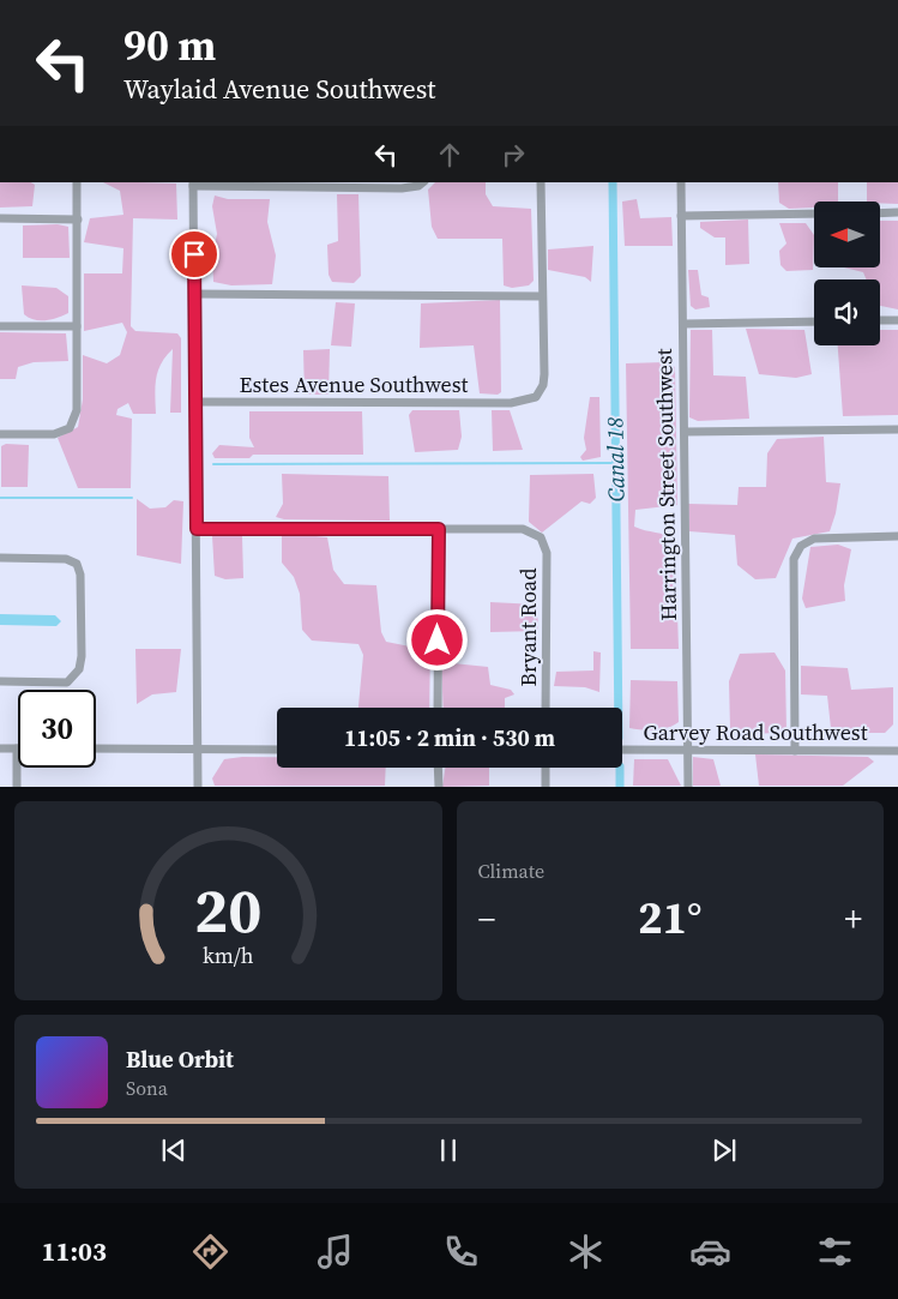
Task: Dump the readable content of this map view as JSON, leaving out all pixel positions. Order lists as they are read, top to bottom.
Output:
{
  "streets": {
    "street": [
      "Estes Avenue Southwest",
      "Harrington Street Southwest",
      "Bryant Road",
      "Garvey Road Southwest"
    ]
  },
  "crossings": [
    ["Harrington Street Southwest", "Garvey Road Southwest"]
  ],
  "water": ["Canal 18"],
  "north": "left",
  "page": {
    "turn": ["90 m", "Waylaid Avenue Southwest"],
    "limit": "30",
    "trip": "11:05 · 2 min · 530 m",
    "tile": "Climate",
    "heat": ["−", "21°", "+"],
    "song": ["Blue Orbit", "Sona"],
    "tabs": "11:03",
    "gauge": ["20", "km/h"]
  }
}
